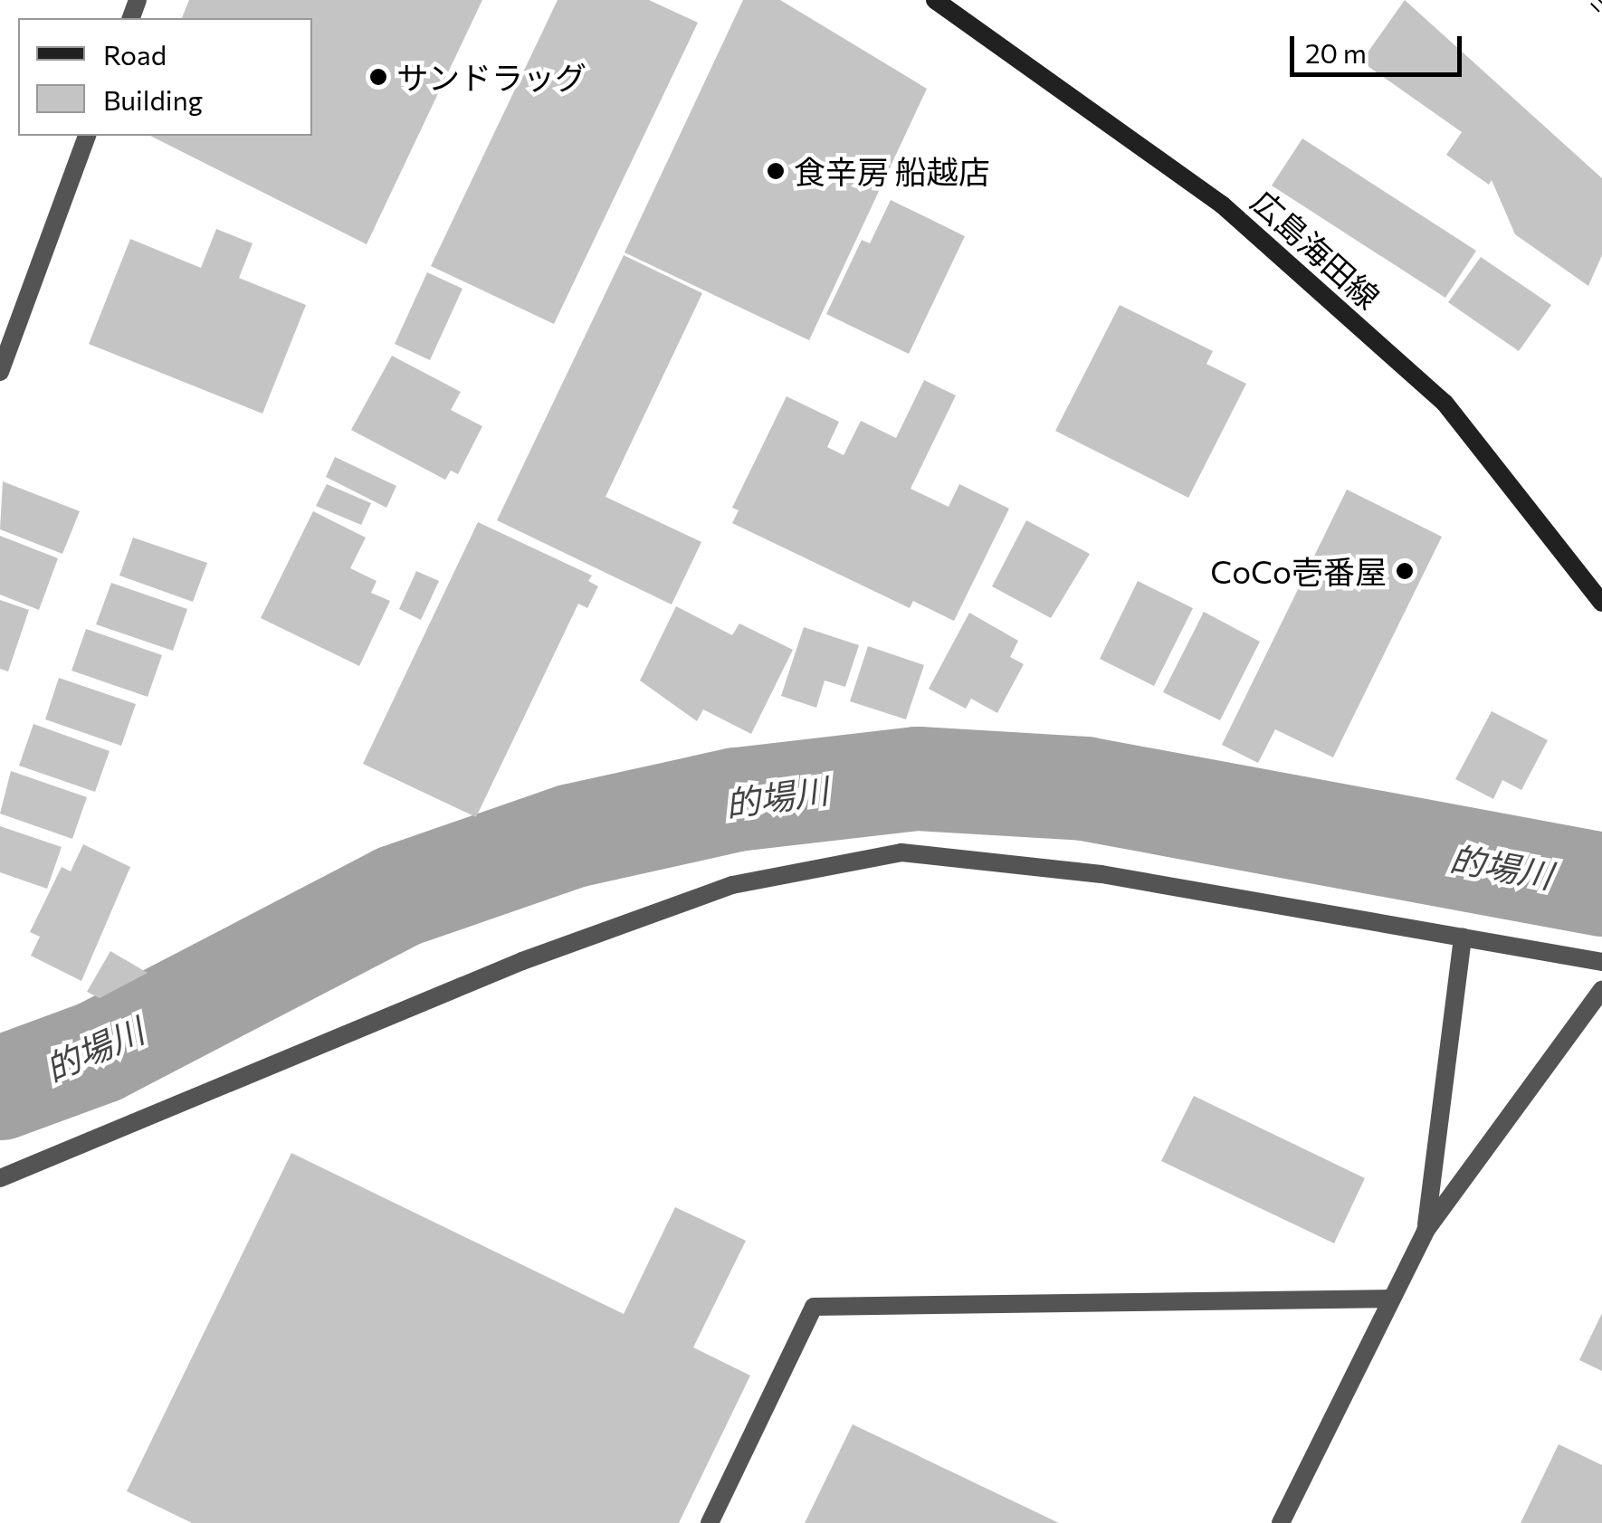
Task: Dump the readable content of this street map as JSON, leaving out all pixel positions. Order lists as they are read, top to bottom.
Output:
{
  "streets": {
    "main road": ["広島海田線"]
  },
  "water": ["的場川"],
  "places": ["サンドラッグ", "食辛房 船越店", "CoCo壱番屋"],
  "legend": ["Road", "Building"],
  "scale_bar": "20 m"
}
